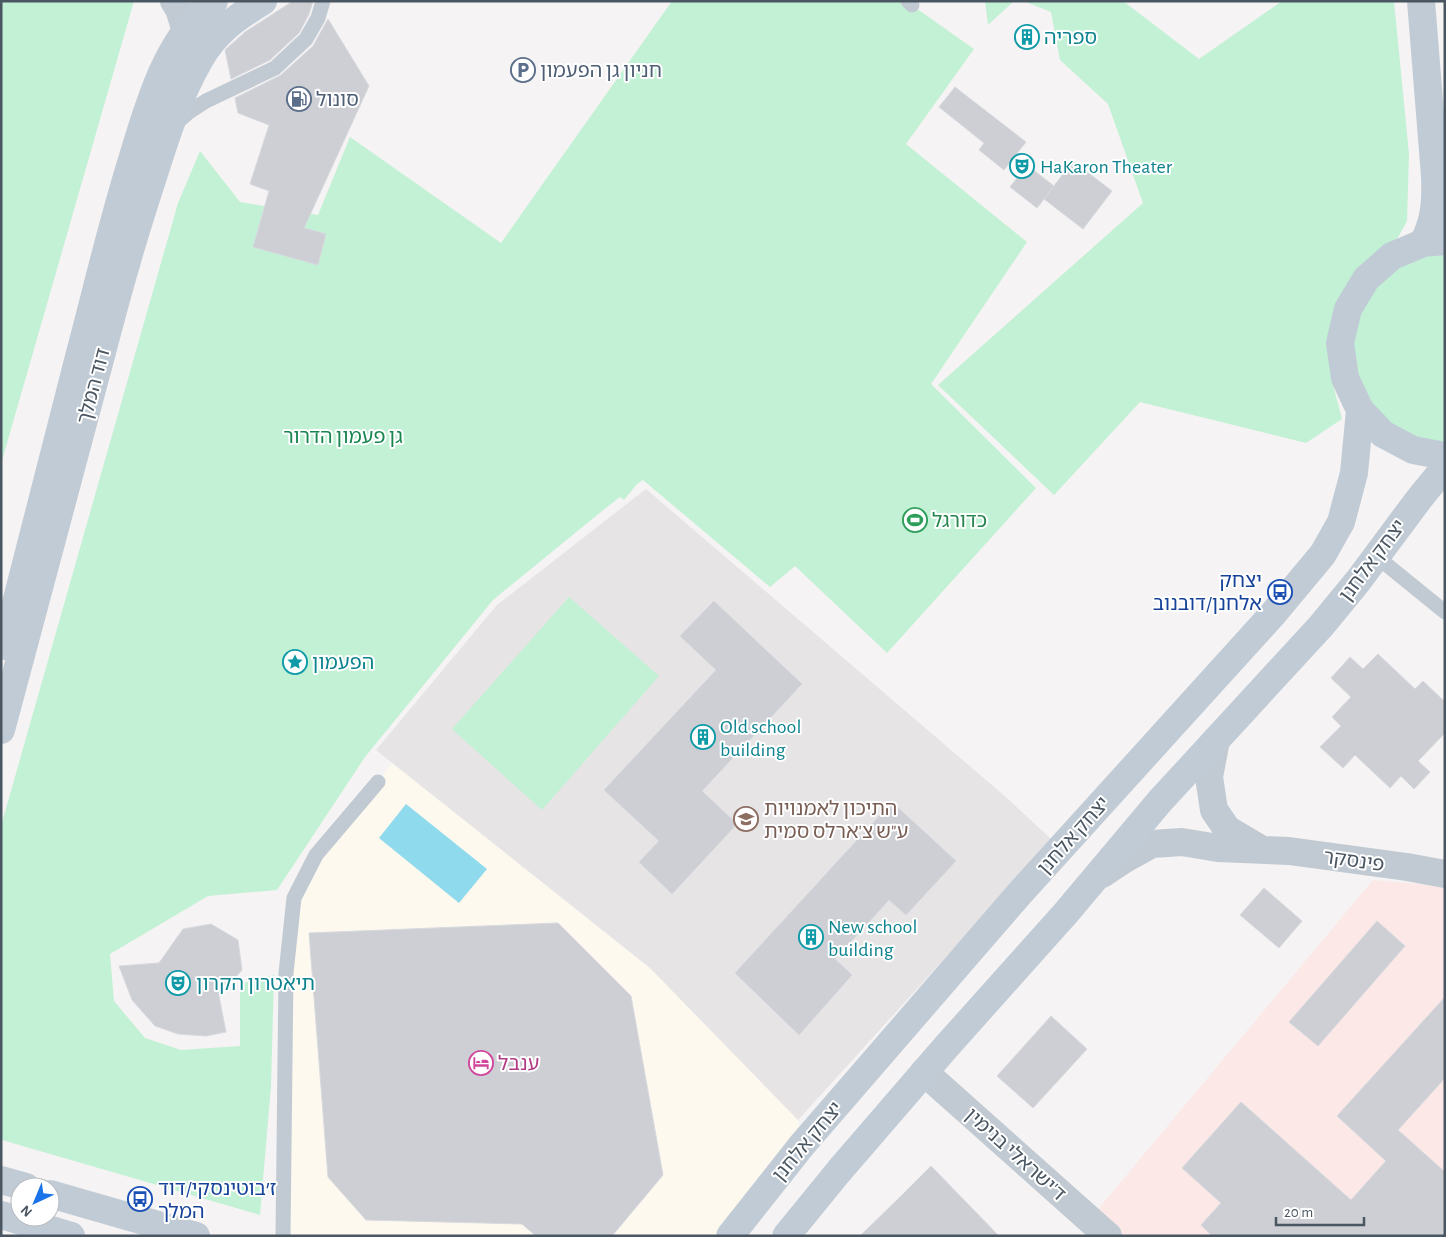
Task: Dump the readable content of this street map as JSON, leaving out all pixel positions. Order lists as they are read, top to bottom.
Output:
{
  "streets": {
    "street": [
      "דוד המלך",
      "יצחק אלחנן",
      "פינסקר",
      "ד'ישראלי בנימין"
    ]
  },
  "crossings": [
    ["יצחק אלחנן", "פינסקר"],
    ["יצחק אלחנן", "ד'ישראלי בנימין"]
  ],
  "parks": ["גן פעמון הדרור"],
  "places": {
    "building": ["ספריה", "Old school building", "New school building"],
    "parking": ["חניון גן הפעמון"],
    "fuel station": ["סונול"],
    "theatre": ["HaKaron Theater", "תיאטרון הקרון"],
    "sports": ["כדורגל"],
    "bus stop": ["יצחק אלחנן/דובנוב", "ז׳בוטינסקי/דוד המלך"],
    "place": ["הפעמון"],
    "school or university": ["התיכון לאמנויות ע\"ש צ'ארלס סמית"],
    "hotel": ["ענבל"]
  },
  "scale_bar": "20 m",
  "north": "bottom left"
}
